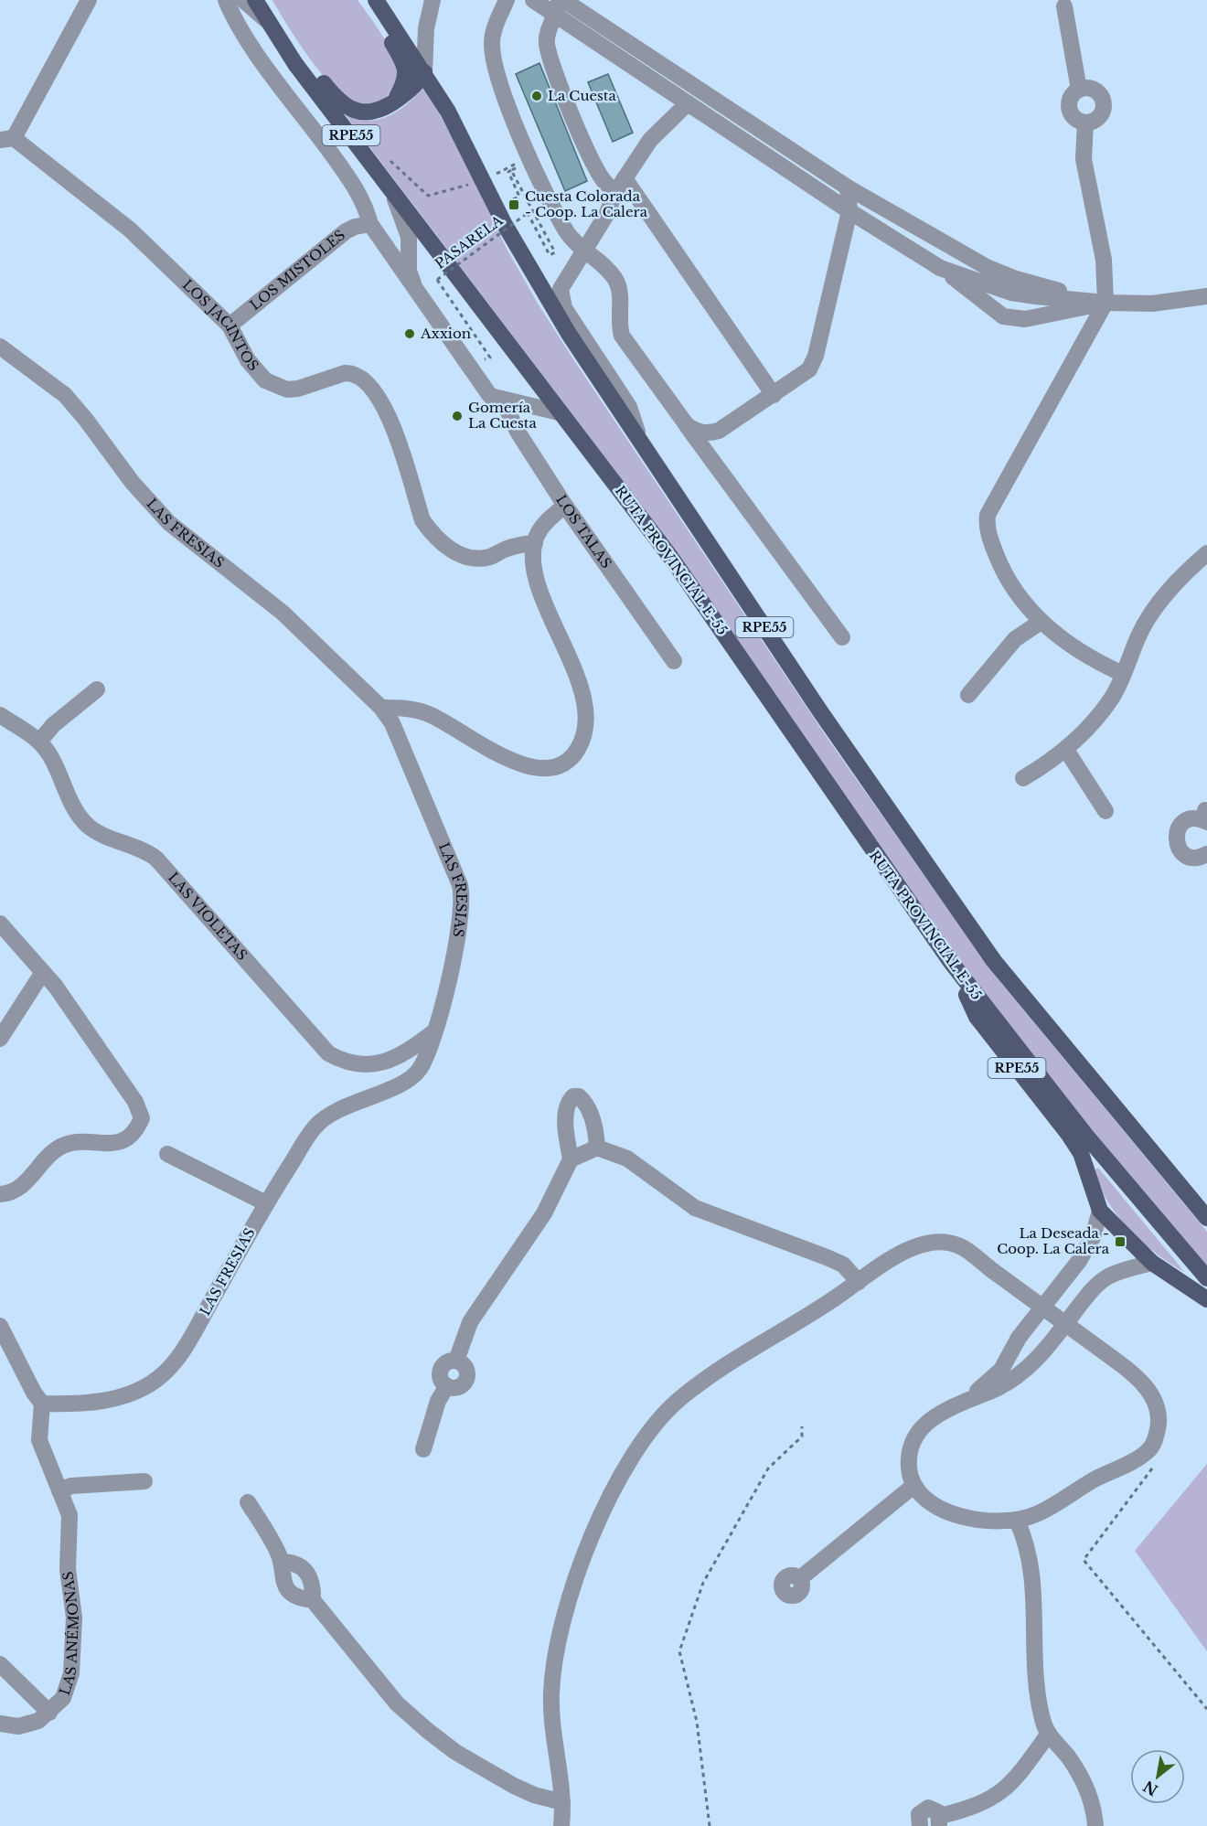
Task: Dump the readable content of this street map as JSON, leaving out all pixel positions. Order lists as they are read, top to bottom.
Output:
{
  "streets": {
    "main road": ["RPE55", "RUTA PROVINCIAL E-55"],
    "street": [
      "LOS MISTOLES",
      "LOS JACINTOS",
      "LAS FRESIAS",
      "LOS TALAS",
      "LAS VIOLETAS",
      "LAS ANÉMONAS"
    ],
    "path": ["PASARELA"]
  },
  "crossings": [
    ["RPE55", "RUTA PROVINCIAL E-55"],
    ["LOS MISTOLES", "LOS JACINTOS"],
    ["LAS FRESIAS", "LAS VIOLETAS"],
    ["LAS FRESIAS", "LAS ANÉMONAS"]
  ],
  "places": {
    "other": ["La Cuesta", "Axxion", "Gomería La Cuesta"],
    "transit": ["Cuesta Colorada - Coop. La Calera", "La Deseada - Coop. La Calera"]
  },
  "north": "bottom left"
}
